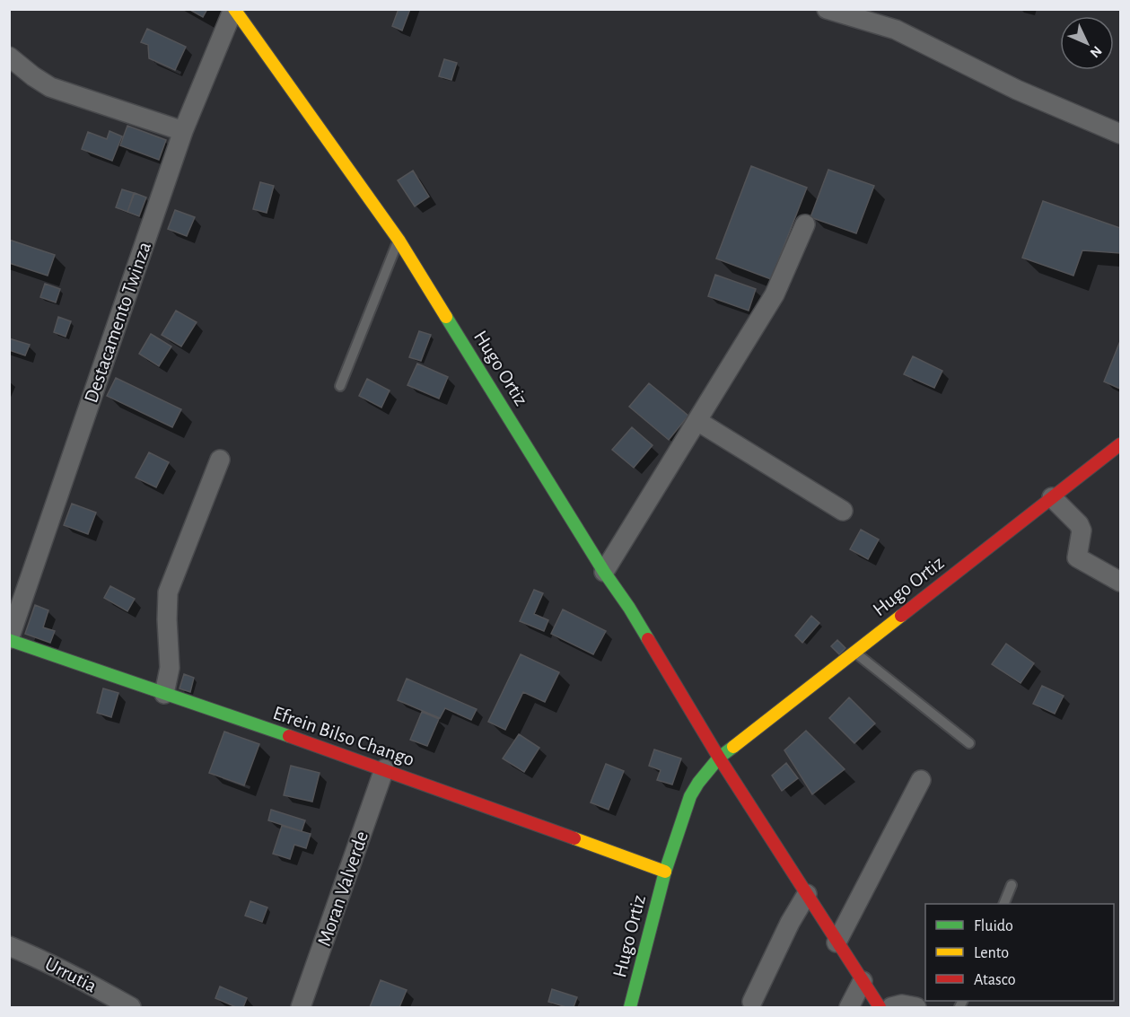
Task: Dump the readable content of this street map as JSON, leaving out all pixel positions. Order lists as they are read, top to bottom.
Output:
{
  "streets": {
    "street": [
      "Destacamento Twinza",
      "Hugo Ortiz",
      "Efrein Bilso Chango",
      "Moran Valverde",
      "Urrutia"
    ]
  },
  "crossings": [
    ["Destacamento Twinza", "Hugo Ortiz"],
    ["Destacamento Twinza", "Efrein Bilso Chango"],
    ["Hugo Ortiz", "Efrein Bilso Chango"],
    ["Efrein Bilso Chango", "Moran Valverde"]
  ],
  "legend": ["Fluido", "Lento", "Atasco"],
  "north": "bottom right"
}
